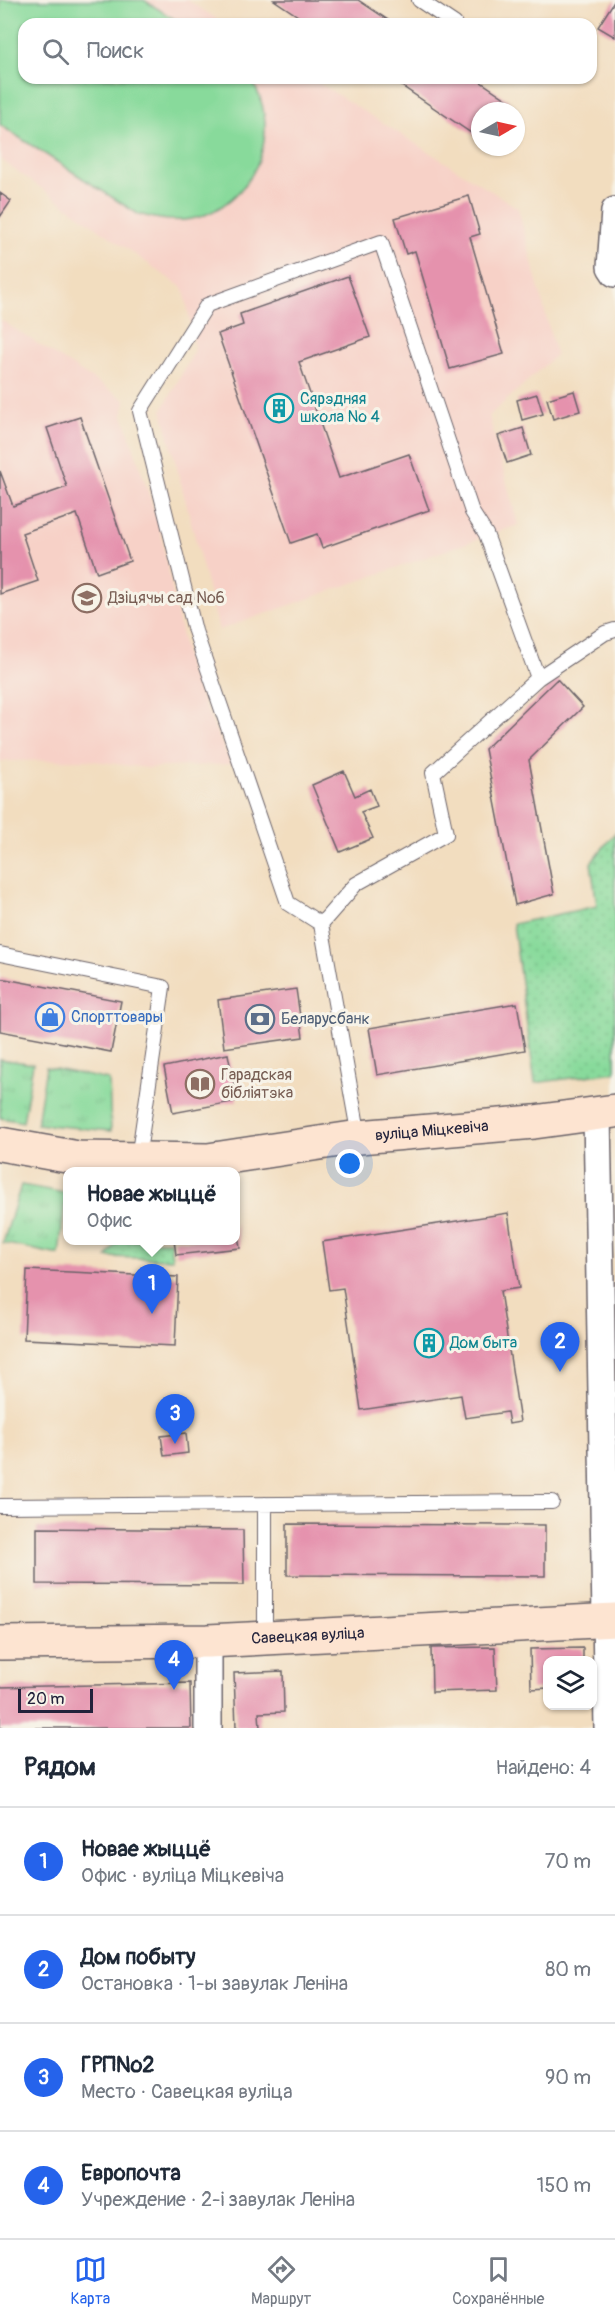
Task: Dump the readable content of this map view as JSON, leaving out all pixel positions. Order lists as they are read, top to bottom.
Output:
{
  "streets": {
    "street": ["вуліца Міцкевіча", "Савецкая вуліца"]
  },
  "places": {
    "building": ["Сярэдняя школа № 4", "Дом быта"],
    "school or university": ["Дзіцячы сад №6"],
    "shop": ["Спорттовары"],
    "bank": ["Беларусбанк"],
    "library": ["Гарадская бібліятэка"]
  },
  "scale_bar": "20 m",
  "north": "right",
  "page": {
    "search": "Поиск",
    "popup": ["Новае жыццё", "Офис"],
    "pins": [
      "1",
      "2",
      "3",
      "4"
    ],
    "scale": "20 m",
    "heading": ["Рядом", "Найдено: 4"],
    "list": [
      {
        "mark": "1",
        "name": "Новае жыццё",
        "note": "Офис · вуліца Міцкевіча",
        "value": "70 m"
      },
      {
        "mark": "2",
        "name": "Дом побыту",
        "note": "Остановка · 1-ы завулак Леніна",
        "value": "80 m"
      },
      {
        "mark": "3",
        "name": "ГРП№2",
        "note": "Место · Савецкая вуліца",
        "value": "90 m"
      },
      {
        "mark": "4",
        "name": "Европочта",
        "note": "Учреждение · 2-і завулак Леніна",
        "value": "150 m"
      }
    ],
    "nav": ["Карта", "Маршрут", "Сохранённые"]
  }
}
